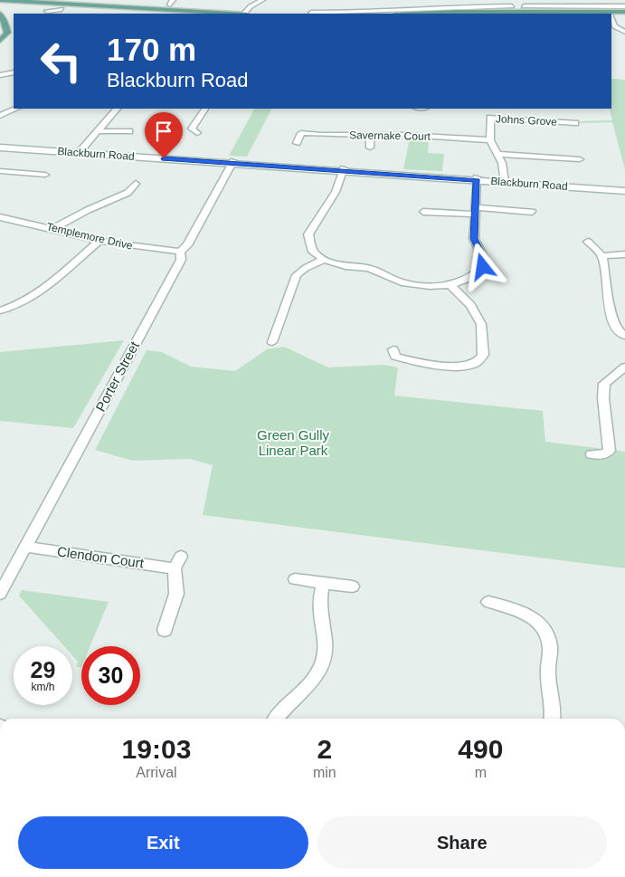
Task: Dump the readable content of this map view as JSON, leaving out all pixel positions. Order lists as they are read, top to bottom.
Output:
{
  "streets": {
    "main road": ["Blackburn Road"],
    "street": [
      "Johns Grove",
      "Savernake Court",
      "Templemore Drive",
      "Porter Street",
      "Clendon Court"
    ]
  },
  "crossings": [
    ["Johns Grove", "Savernake Court"],
    ["Johns Grove", "Blackburn Road"],
    ["Blackburn Road", "Porter Street"],
    ["Templemore Drive", "Porter Street"],
    ["Porter Street", "Clendon Court"]
  ],
  "parks": ["Green Gully Linear Park"],
  "page": {
    "turn": ["170 m", "Blackburn Road"],
    "speed": "29 km/h",
    "limit": "30",
    "eta": [
      "19:03",
      "Arrival",
      "2",
      "min",
      "490",
      "m"
    ],
    "buttons": ["Exit", "Share"]
  }
}
